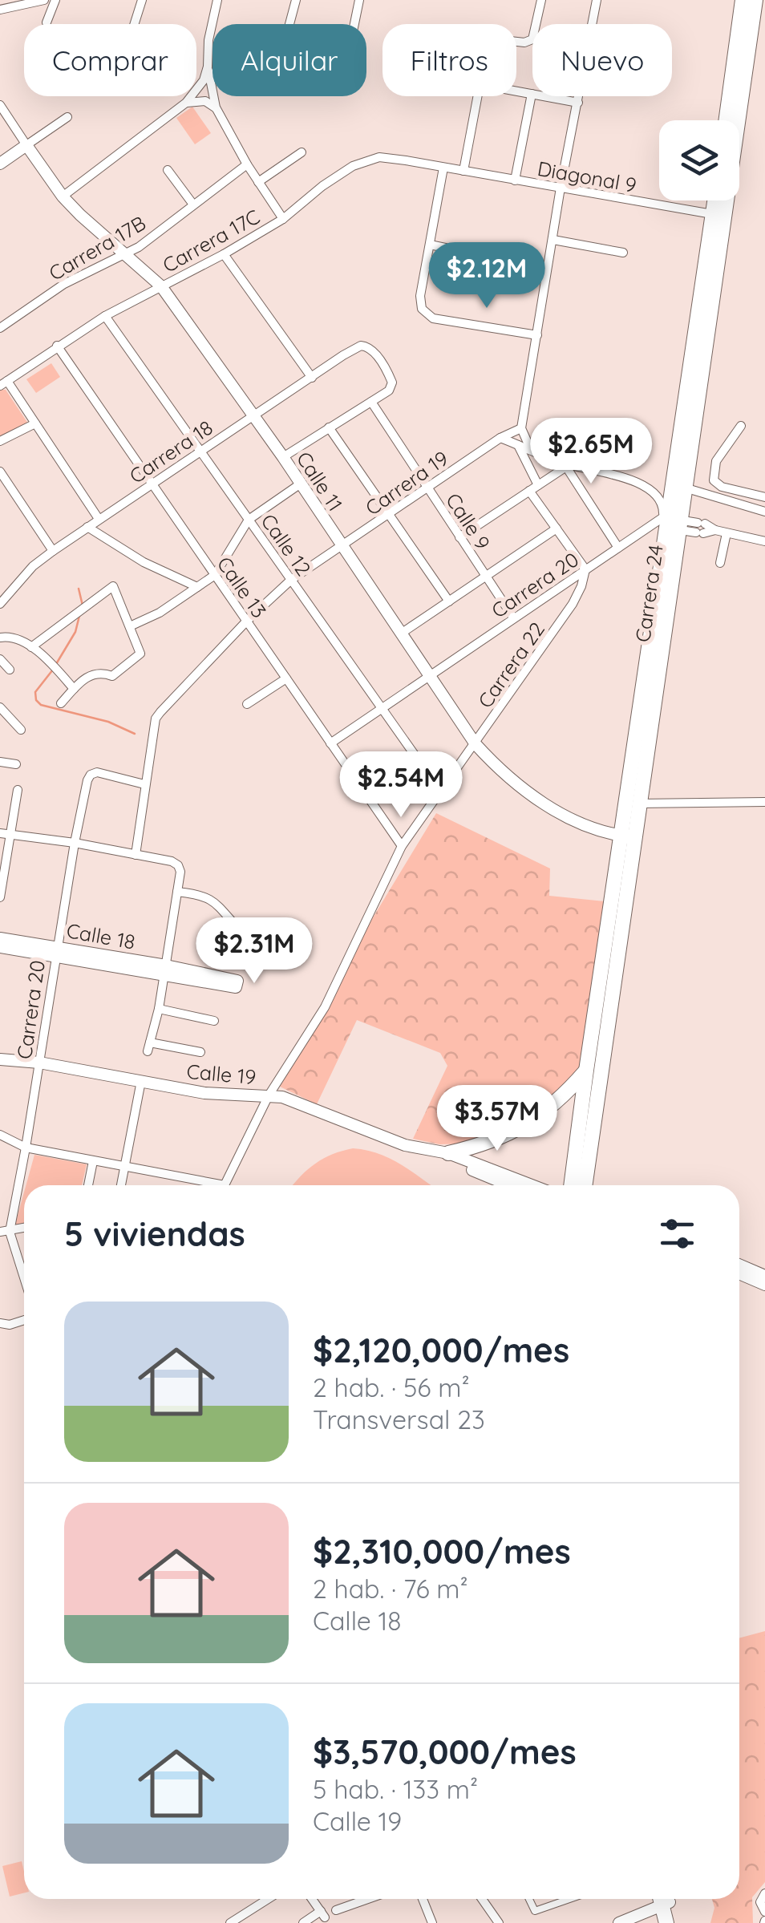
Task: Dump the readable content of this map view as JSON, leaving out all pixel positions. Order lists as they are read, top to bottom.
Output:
{
  "streets": {
    "main road": ["Carrera 24"],
    "street": [
      "Diagonal 9",
      "Carrera 17C",
      "Carrera 17B",
      "Carrera 18",
      "Calle 11",
      "Carrera 19",
      "Calle 9",
      "Calle 12",
      "Carrera 20",
      "Calle 13",
      "Carrera 22",
      "Calle 18",
      "Calle 19"
    ]
  },
  "crossings": [
    ["Diagonal 9", "Carrera 17C"],
    ["Diagonal 9", "Carrera 24"],
    ["Carrera 17C", "Calle 11"],
    ["Carrera 17C", "Calle 12"],
    ["Carrera 17C", "Calle 13"],
    ["Carrera 17B", "Calle 11"],
    ["Carrera 18", "Calle 11"],
    ["Carrera 18", "Calle 9"],
    ["Carrera 18", "Calle 12"],
    ["Carrera 18", "Calle 13"],
    ["Calle 11", "Carrera 19"],
    ["Calle 11", "Carrera 20"],
    ["Calle 11", "Carrera 24"],
    ["Calle 11", "Carrera 22"],
    ["Carrera 19", "Calle 9"],
    ["Carrera 19", "Calle 12"],
    ["Carrera 19", "Carrera 20"],
    ["Carrera 19", "Calle 13"],
    ["Calle 9", "Carrera 20"],
    ["Calle 12", "Carrera 20"],
    ["Calle 12", "Carrera 22"],
    ["Carrera 20", "Calle 13"],
    ["Carrera 20", "Carrera 24"],
    ["Carrera 20", "Carrera 22"],
    ["Carrera 20", "Calle 18"],
    ["Carrera 20", "Calle 19"],
    ["Calle 13", "Carrera 22"],
    ["Carrera 22", "Calle 19"]
  ],
  "page": {
    "chip": [
      "Comprar",
      "Alquilar",
      "Filtros",
      "Nuevo"
    ],
    "price": [
      "$2.12M",
      "$2.65M",
      "$2.54M",
      "$2.31M",
      "$3.57M"
    ],
    "heading": "5 viviendas",
    "list": [
      {
        "name": "$2,120,000/mes",
        "note": "2 hab. · 56 m² · Transversal 23"
      },
      {
        "name": "$2,310,000/mes",
        "note": "2 hab. · 76 m² · Calle 18"
      },
      {
        "name": "$3,570,000/mes",
        "note": "5 hab. · 133 m² · Calle 19"
      }
    ]
  }
}
